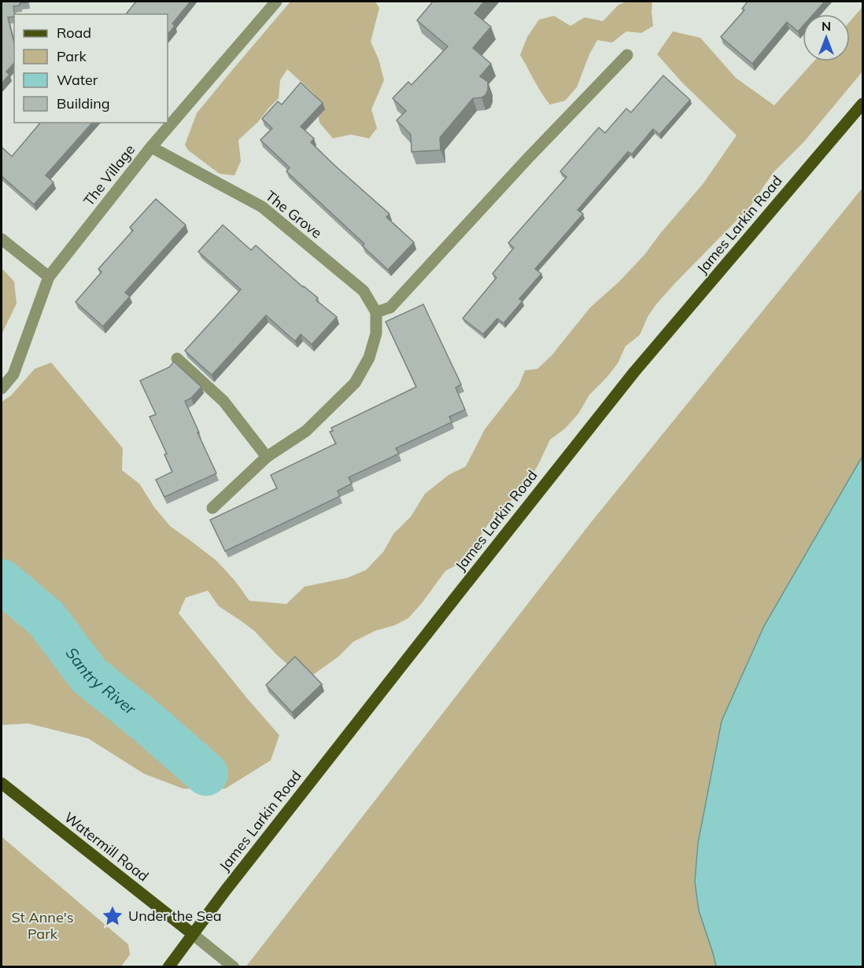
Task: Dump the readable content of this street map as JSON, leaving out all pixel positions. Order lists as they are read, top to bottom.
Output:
{
  "streets": {
    "main road": ["James Larkin Road", "Watermill Road"],
    "street": ["The Village", "The Grove"]
  },
  "crossings": [
    ["The Village", "The Grove"],
    ["James Larkin Road", "Watermill Road"]
  ],
  "water": ["Santry River"],
  "parks": ["St Anne's Park"],
  "places": {
    "place": ["Under the Sea"]
  },
  "legend": [
    "Road",
    "Park",
    "Water",
    "Building"
  ],
  "north": "top"
}
